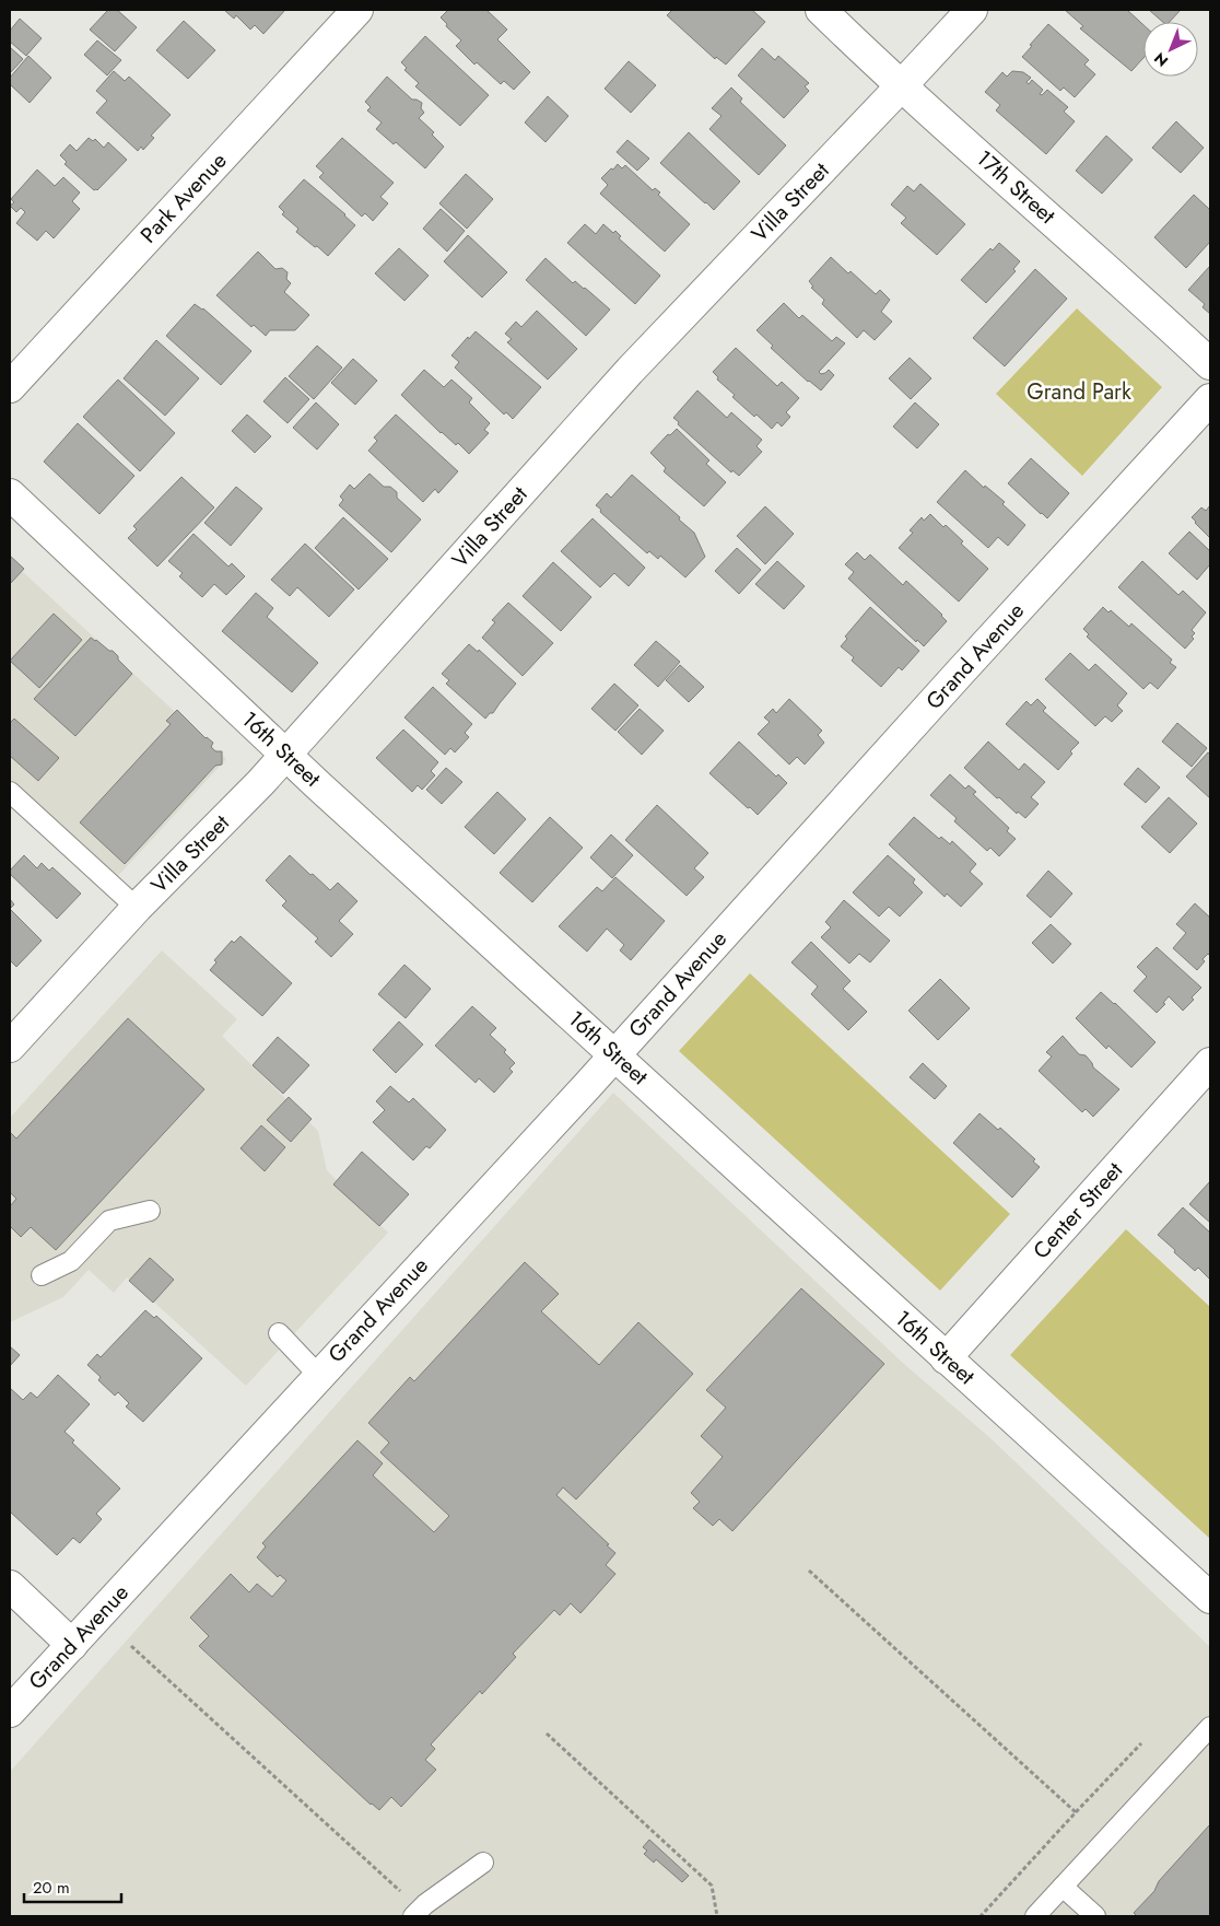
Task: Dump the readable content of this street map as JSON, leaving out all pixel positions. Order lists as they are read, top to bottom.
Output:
{
  "streets": {
    "street": [
      "17th Street",
      "Park Avenue",
      "Villa Street",
      "Grand Avenue",
      "16th Street",
      "Center Street"
    ]
  },
  "crossings": [
    ["17th Street", "Villa Street"],
    ["Villa Street", "16th Street"],
    ["Grand Avenue", "16th Street"],
    ["16th Street", "Center Street"]
  ],
  "parks": ["Grand Park"],
  "scale_bar": "20 m",
  "north": "bottom left"
}
